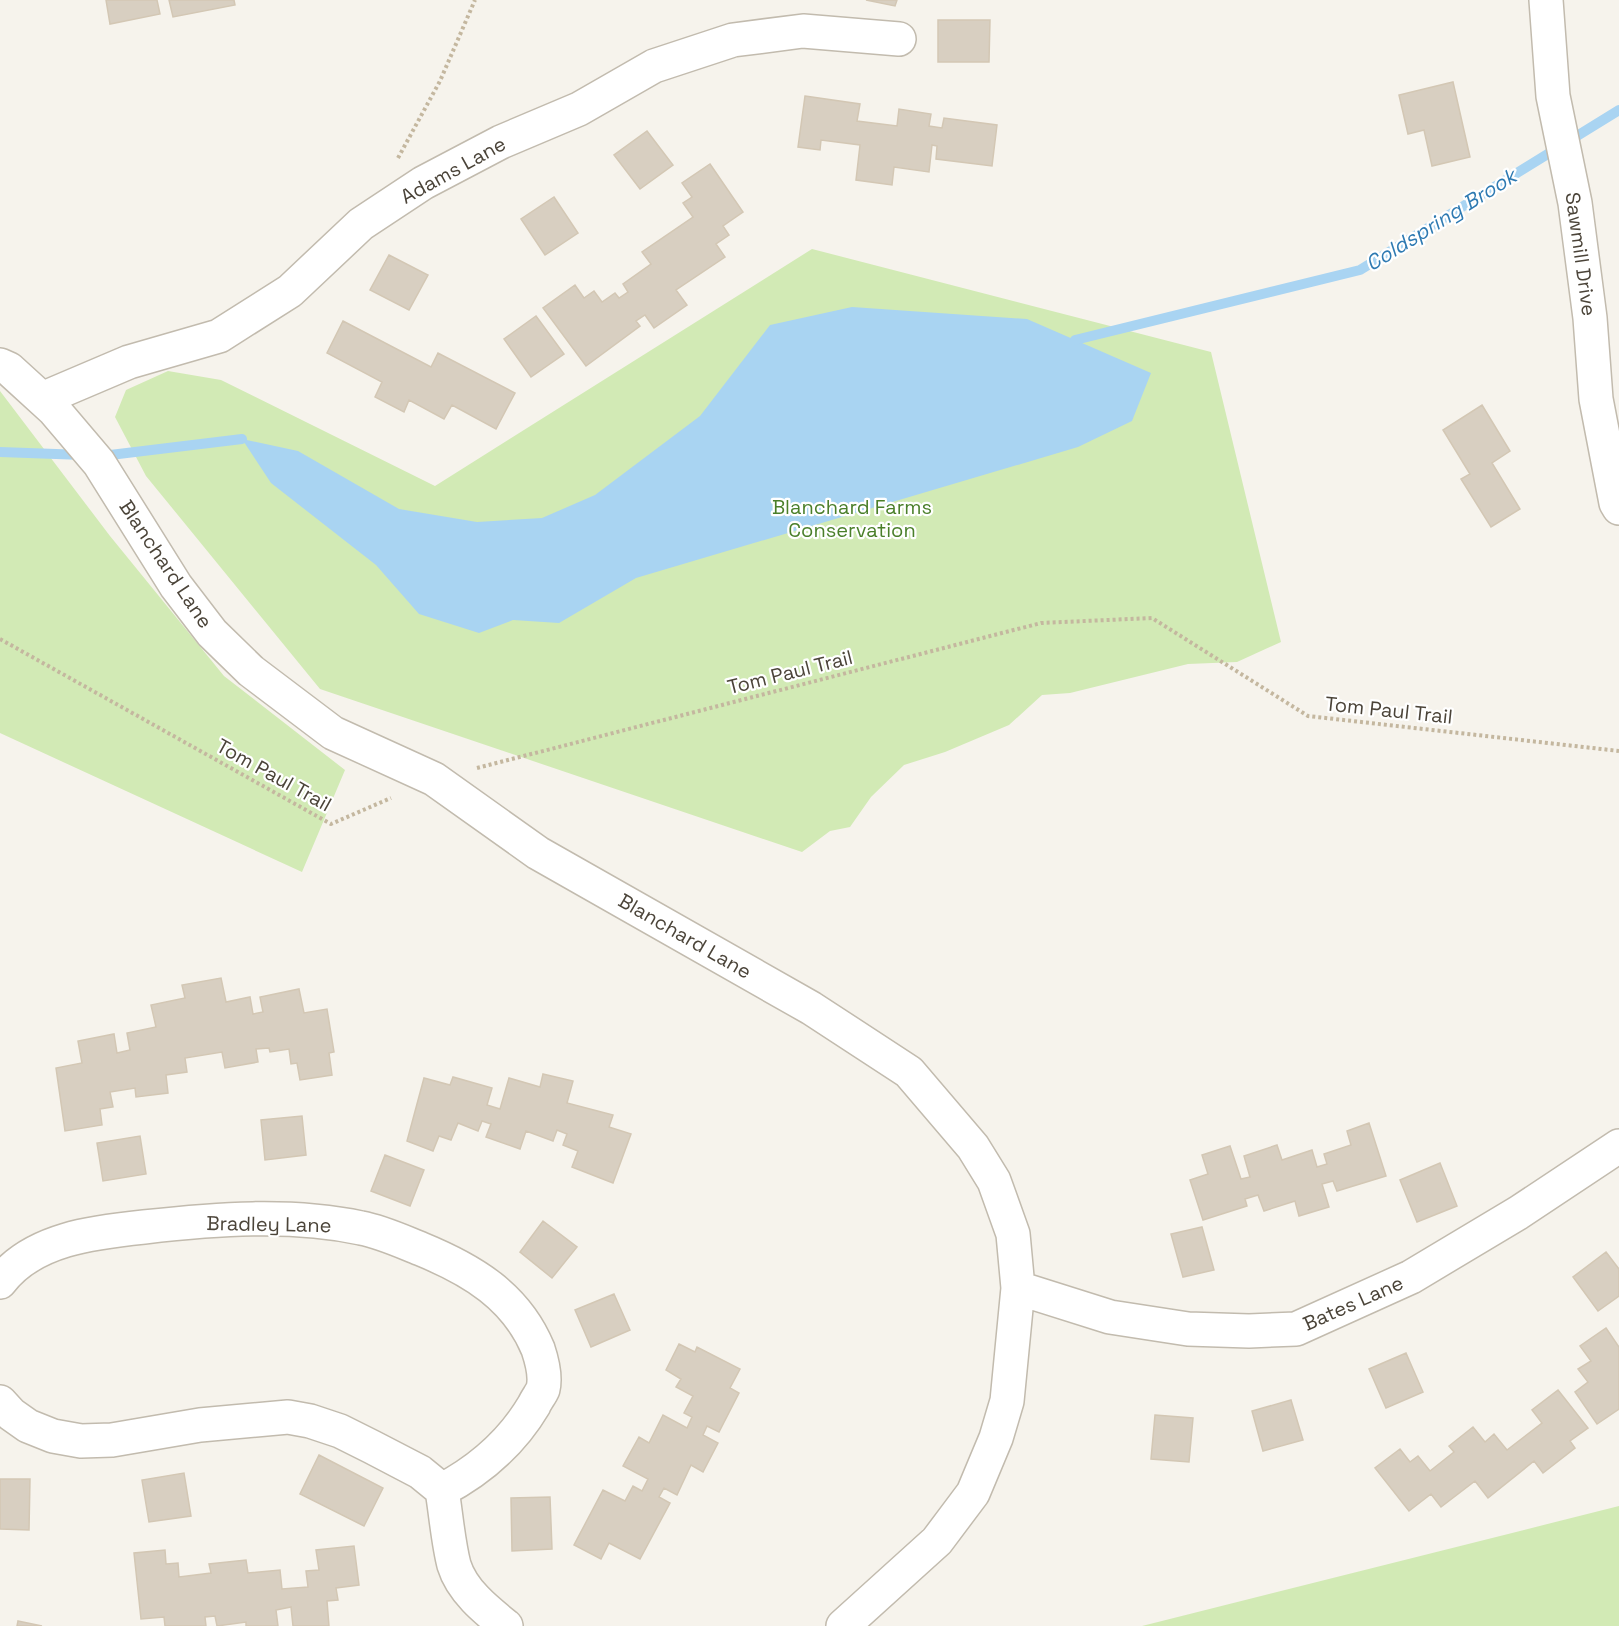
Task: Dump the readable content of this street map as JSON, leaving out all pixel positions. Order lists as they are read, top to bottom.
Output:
{
  "streets": {
    "street": [
      "Adams Lane",
      "Sawmill Drive",
      "Blanchard Lane",
      "Bradley Lane",
      "Bates Lane"
    ],
    "path": ["Tom Paul Trail"]
  },
  "crossings": [
    ["Adams Lane", "Blanchard Lane"],
    ["Blanchard Lane", "Tom Paul Trail"],
    ["Blanchard Lane", "Bates Lane"]
  ],
  "water": ["Coldspring Brook"],
  "parks": ["Blanchard Farms Conservation"]
}
